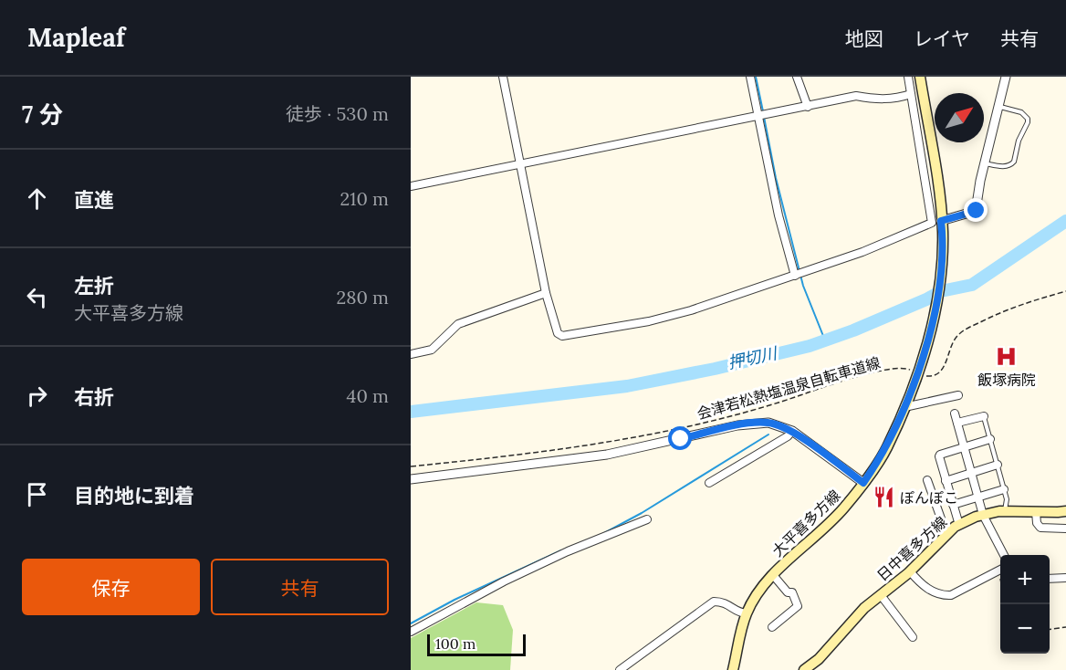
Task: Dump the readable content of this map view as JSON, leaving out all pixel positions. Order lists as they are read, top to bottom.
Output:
{
  "streets": {
    "main road": ["大平喜多方線", "日中喜多方線"],
    "path": ["会津若松熱塩温泉自転車道線"]
  },
  "water": ["押切川"],
  "places": {
    "hospital": ["飯塚病院"],
    "restaurant": ["ぽんぽこ"]
  },
  "scale_bar": "100 m",
  "north": "top right",
  "page": {
    "header": "Mapleaf",
    "nav": ["地図", "レイヤ", "共有"],
    "heading": ["7 分", "徒歩 · 530 m"],
    "list": [
      ["直進", "210 m"],
      ["左折", "大平喜多方線", "280 m"],
      ["右折", "40 m"],
      "目的地に到着"
    ],
    "buttons": ["保存", "共有"],
    "map_buttons": ["+", "−"],
    "scale": "100 m"
  }
}
